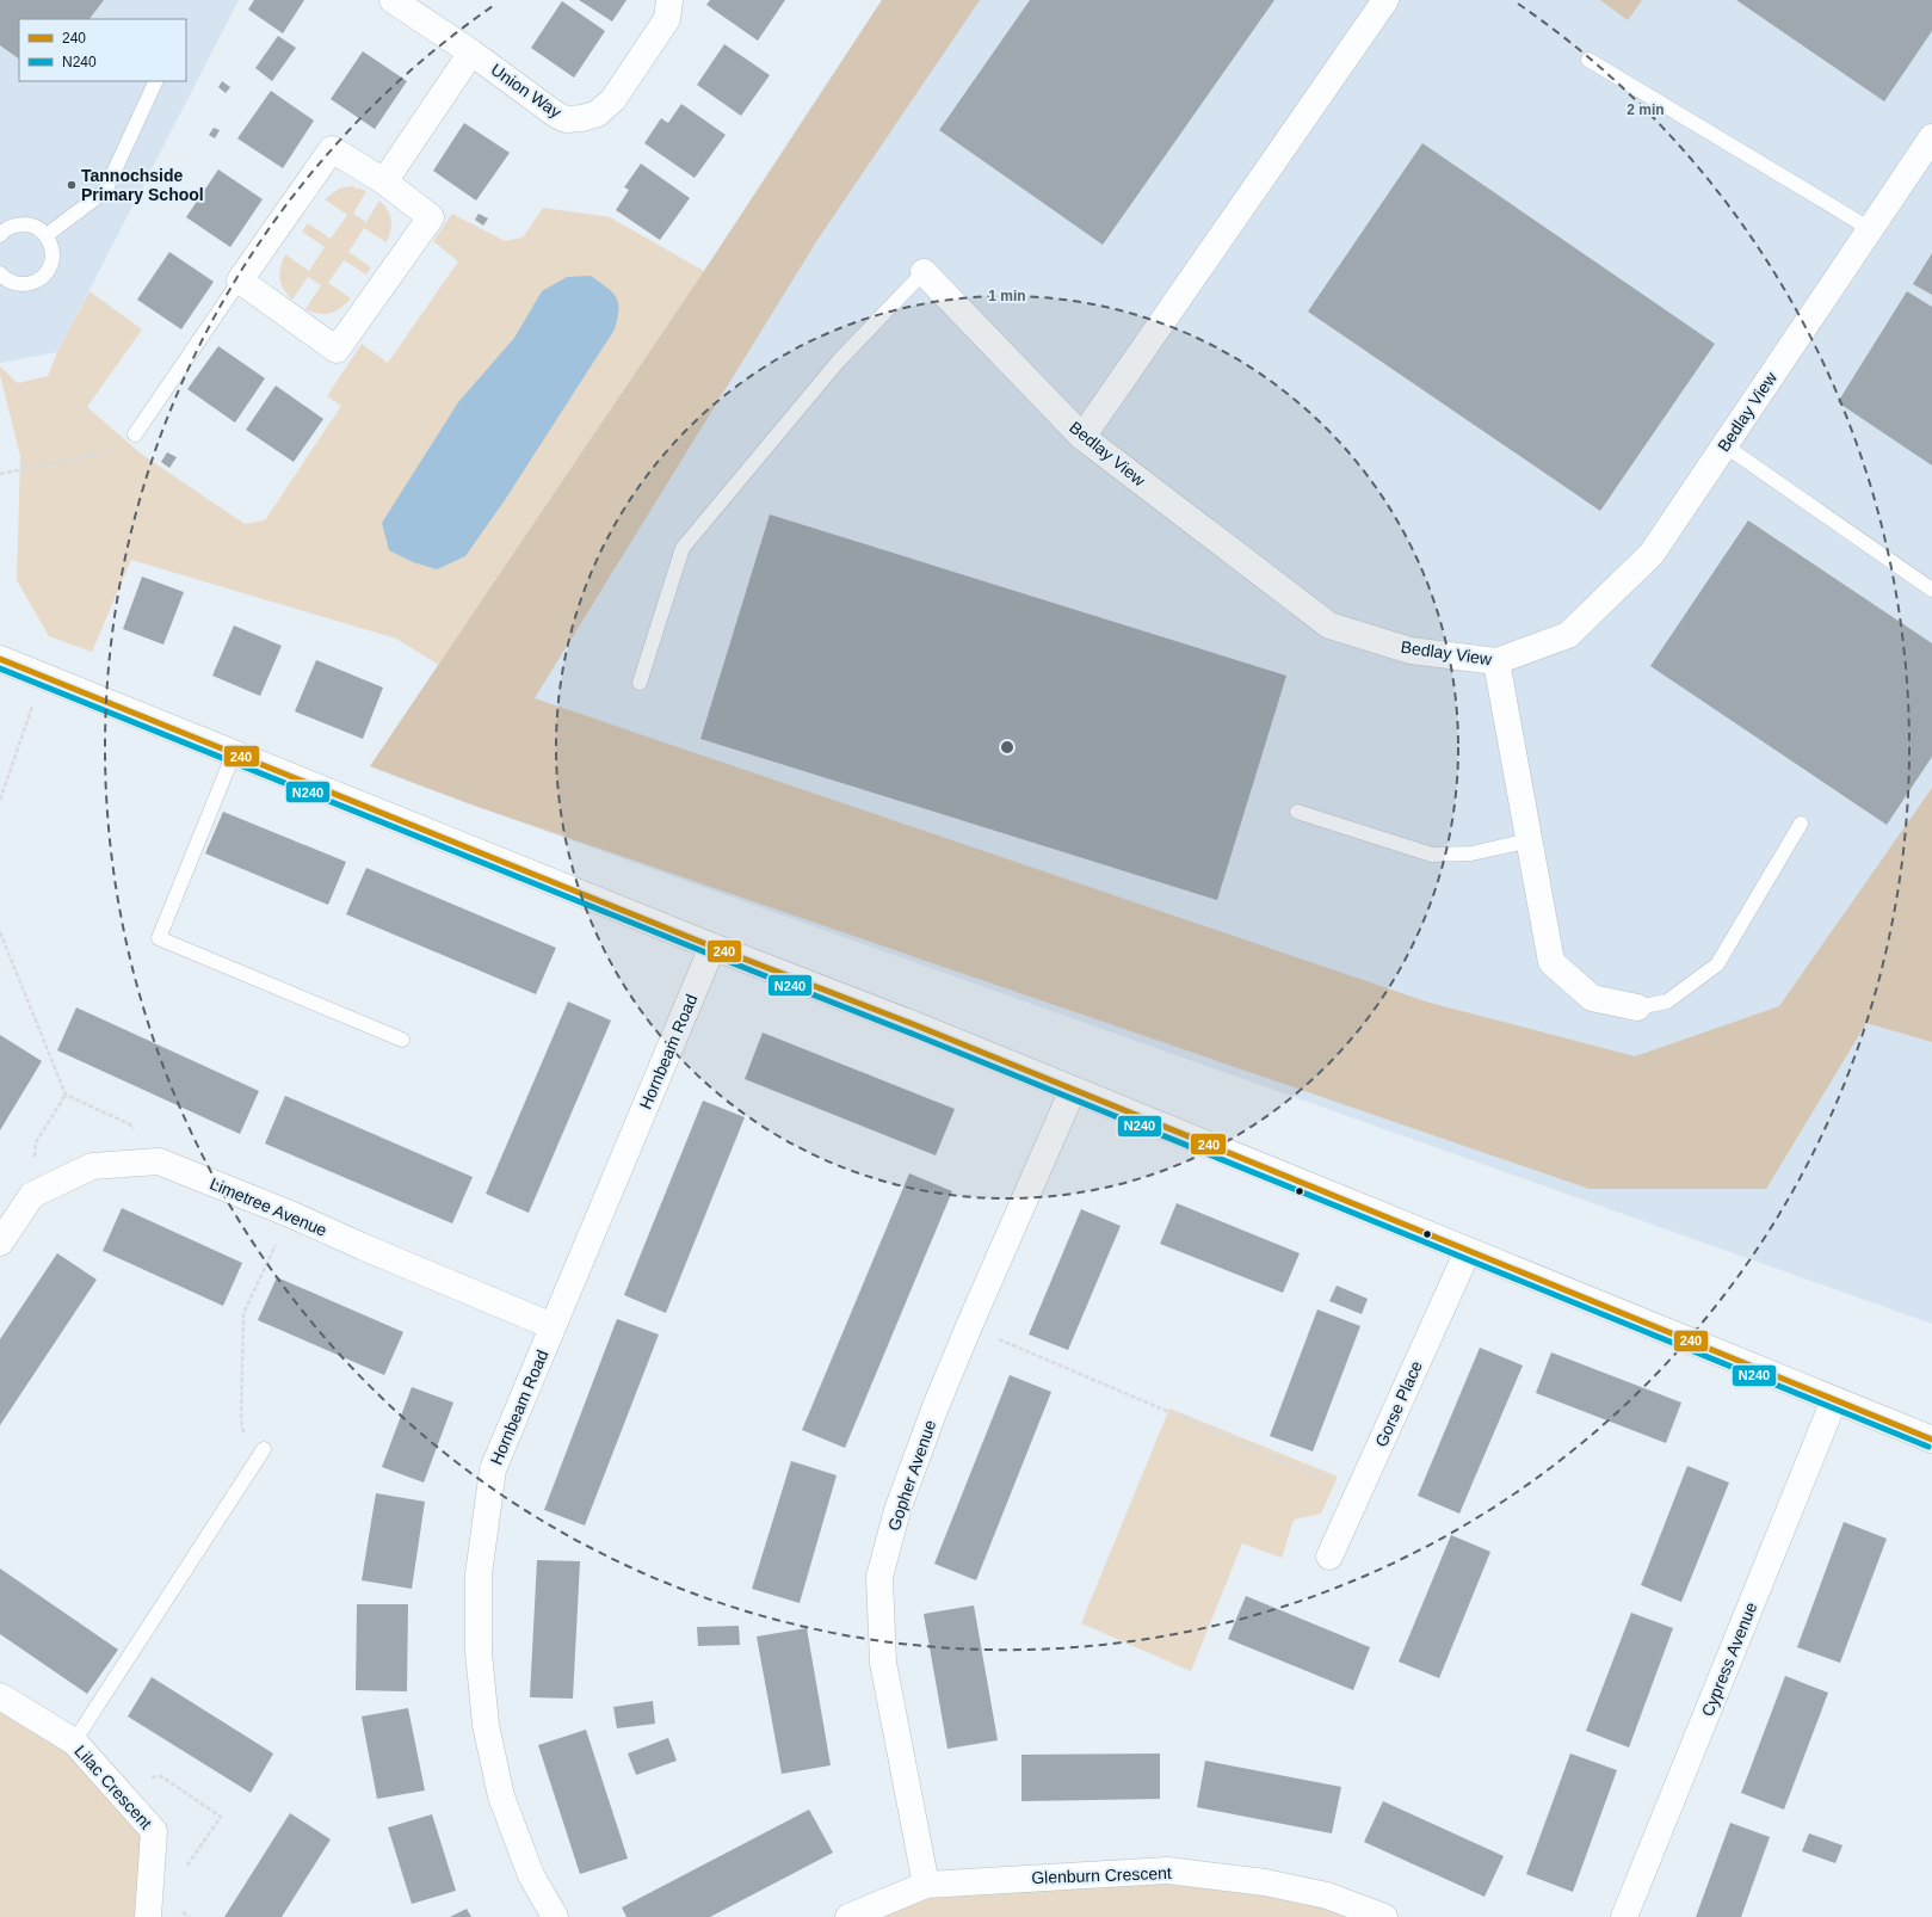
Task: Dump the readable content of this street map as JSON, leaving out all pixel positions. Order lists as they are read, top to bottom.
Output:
{
  "streets": {
    "street": [
      "Union Way",
      "Bedlay View",
      "Hornbeam Road",
      "Limetree Avenue",
      "Gorse Place",
      "Gopher Avenue",
      "Cypress Avenue",
      "Lilac Crescent",
      "Glenburn Crescent"
    ]
  },
  "crossings": [
    ["Hornbeam Road", "Limetree Avenue"],
    ["Gopher Avenue", "Glenburn Crescent"]
  ],
  "places": ["Tannochside Primary School"],
  "lines": ["transit line 240", "transit line N240"],
  "legend": ["240", "N240"],
  "rings": ["2 min", "1 min"]
}
